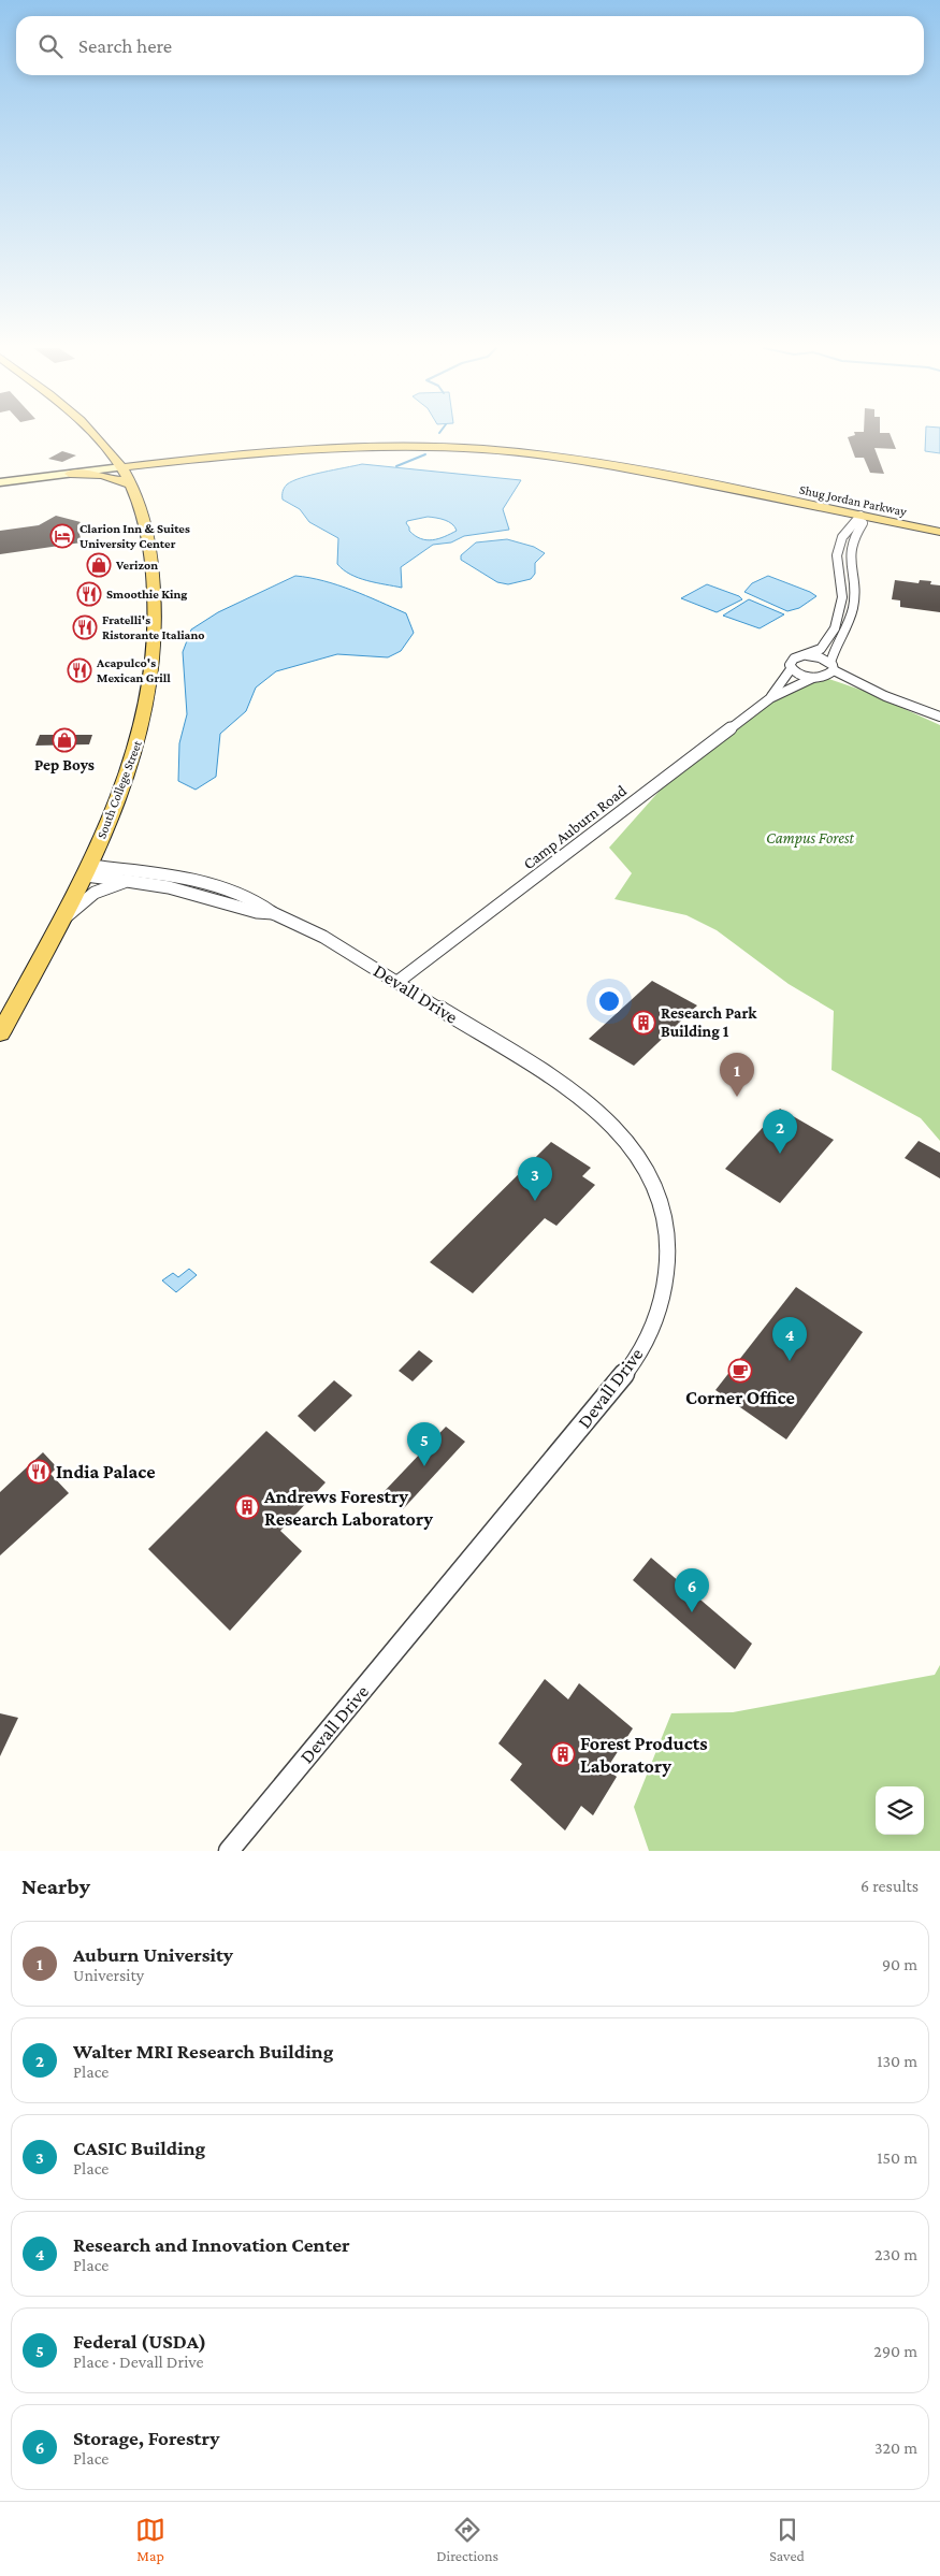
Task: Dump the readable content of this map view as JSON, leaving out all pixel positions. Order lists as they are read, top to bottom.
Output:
{
  "streets": {
    "main road": ["Shug Jordan Parkway", "South College Street"],
    "street": ["Camp Auburn Road", "Devall Drive"]
  },
  "crossings": [
    ["Shug Jordan Parkway", "South College Street"],
    ["Camp Auburn Road", "Devall Drive"]
  ],
  "parks": ["Campus Forest"],
  "places": {
    "hotel": ["Clarion Inn & Suites University Center"],
    "shop": ["Verizon", "Pep Boys"],
    "restaurant": [
      "Smoothie King",
      "Fratelli's Ristorante Italiano",
      "Acapulco's Mexican Grill",
      "India Palace"
    ],
    "building": ["Research Park Building 1", "Andrews Forestry Research Laboratory", "Forest Products Laboratory"],
    "cafe": ["Corner Office"]
  },
  "page": {
    "search": "Search here",
    "pins": [
      "1",
      "2",
      "3",
      "4",
      "5",
      "6"
    ],
    "heading": ["Nearby", "6 results"],
    "list": [
      {
        "mark": "1",
        "name": "Auburn University",
        "note": "University",
        "value": "90 m"
      },
      {
        "mark": "2",
        "name": "Walter MRI Research Building",
        "note": "Place",
        "value": "130 m"
      },
      {
        "mark": "3",
        "name": "CASIC Building",
        "note": "Place",
        "value": "150 m"
      },
      {
        "mark": "4",
        "name": "Research and Innovation Center",
        "note": "Place",
        "value": "230 m"
      },
      {
        "mark": "5",
        "name": "Federal (USDA)",
        "note": "Place · Devall Drive",
        "value": "290 m"
      },
      {
        "mark": "6",
        "name": "Storage, Forestry",
        "note": "Place",
        "value": "320 m"
      }
    ],
    "nav": ["Map", "Directions", "Saved"]
  }
}
